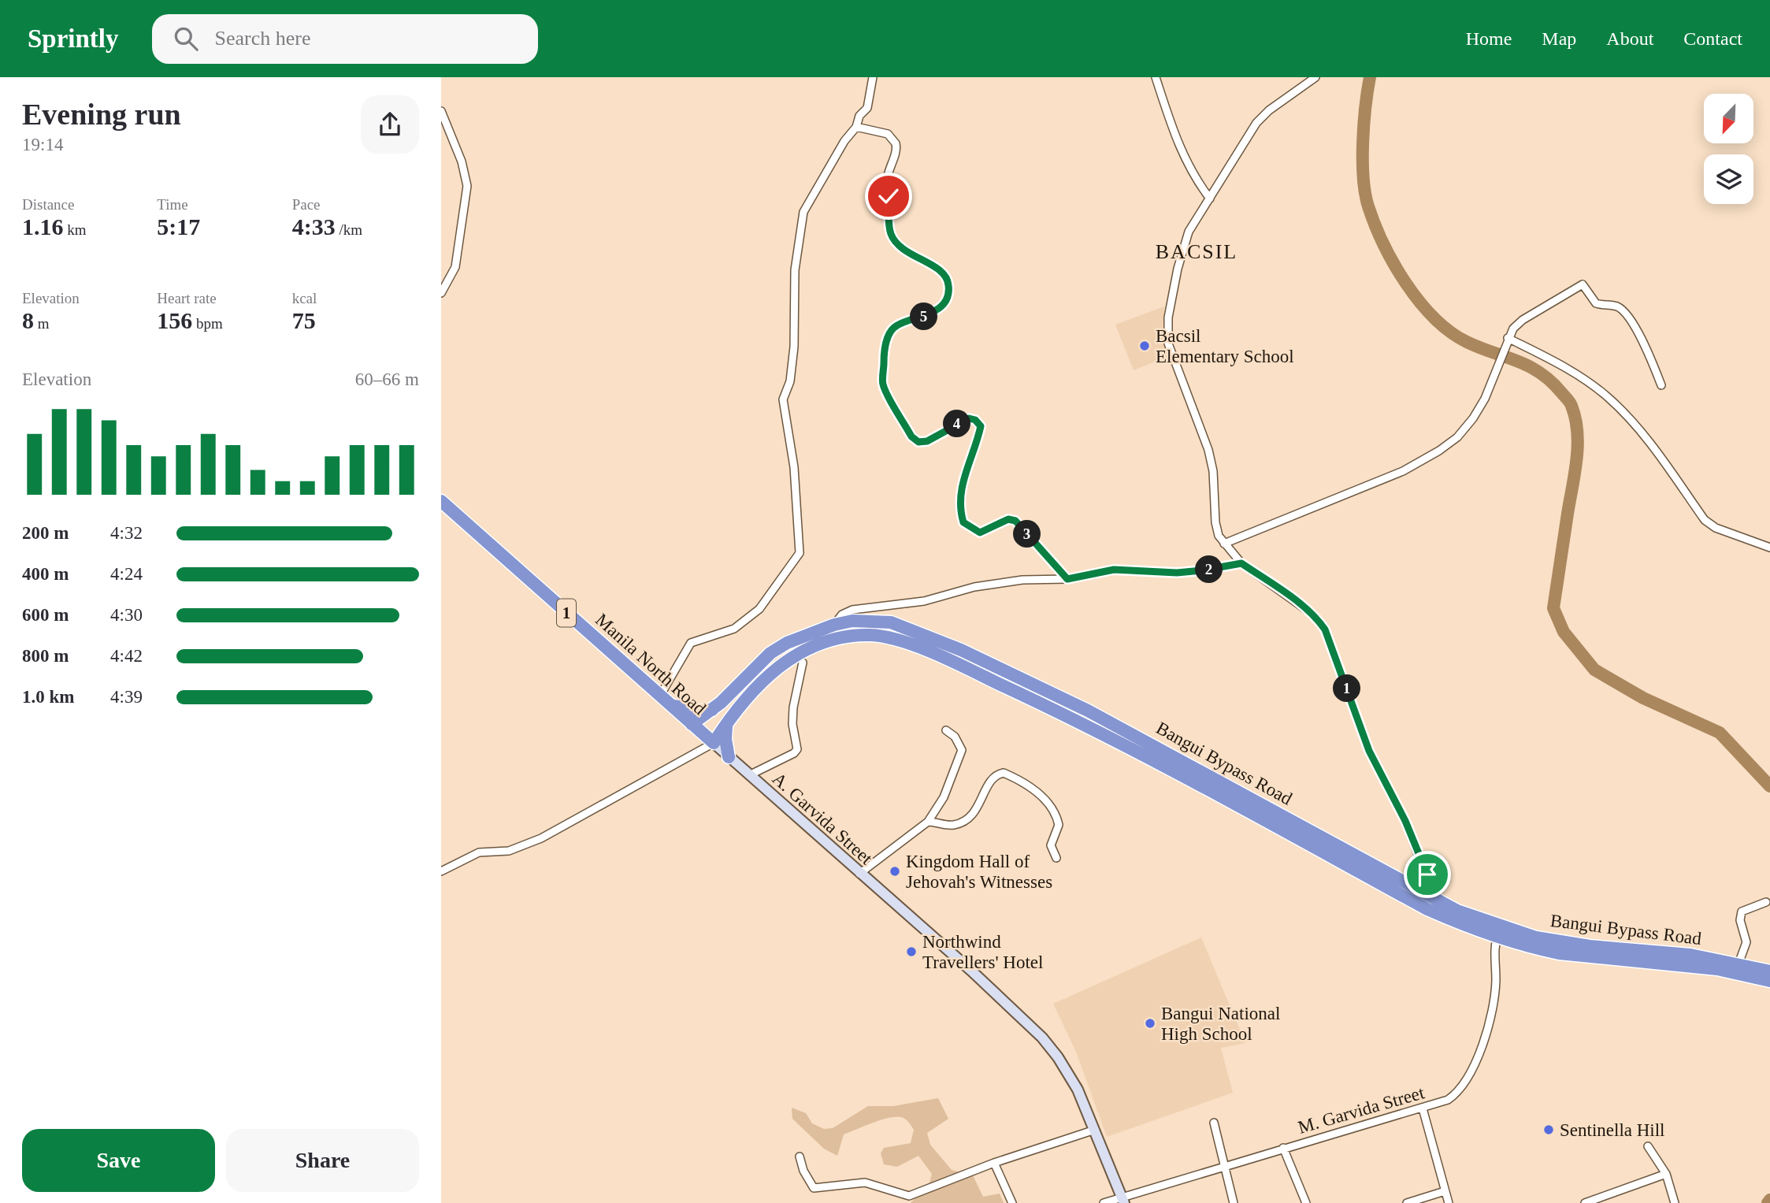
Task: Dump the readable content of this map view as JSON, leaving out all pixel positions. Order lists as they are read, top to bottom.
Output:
{
  "streets": {
    "highway": ["1", "Manila North Road", "Bangui Bypass Road"],
    "main road": ["A. Garvida Street"],
    "street": ["M. Garvida Street"]
  },
  "crossings": [
    ["Manila North Road", "Bangui Bypass Road"],
    ["Manila North Road", "A. Garvida Street"],
    ["Bangui Bypass Road", "A. Garvida Street"],
    ["Bangui Bypass Road", "M. Garvida Street"],
    ["A. Garvida Street", "M. Garvida Street"]
  ],
  "districts": ["BACSIL"],
  "places": [
    "Bacsil Elementary School",
    "Kingdom Hall of Jehovah's Witnesses",
    "Northwind Travellers' Hotel",
    "Bangui National High School",
    "Sentinella Hill"
  ],
  "north": "bottom left",
  "page": {
    "header": "Sprintly",
    "search": "Search here",
    "nav": [
      "Home",
      "Map",
      "About",
      "Contact"
    ],
    "heading": ["Evening run", "19:14"],
    "stats": [
      ["Distance", "1.16 km"],
      ["Time", "5:17"],
      ["Pace", "4:33 /km"],
      ["Elevation", "8 m"],
      ["Heart rate", "156 bpm"],
      ["kcal", "75"]
    ],
    "pins": [
      "5",
      "4",
      "3",
      "2",
      "1"
    ],
    "chart": ["Elevation", "60–66 m"],
    "list": [
      {
        "name": "200 m",
        "note": "4:32"
      },
      {
        "name": "400 m",
        "note": "4:24"
      },
      {
        "name": "600 m",
        "note": "4:30"
      },
      {
        "name": "800 m",
        "note": "4:42"
      },
      {
        "name": "1.0 km",
        "note": "4:39"
      }
    ],
    "buttons": ["Save", "Share"]
  }
}
